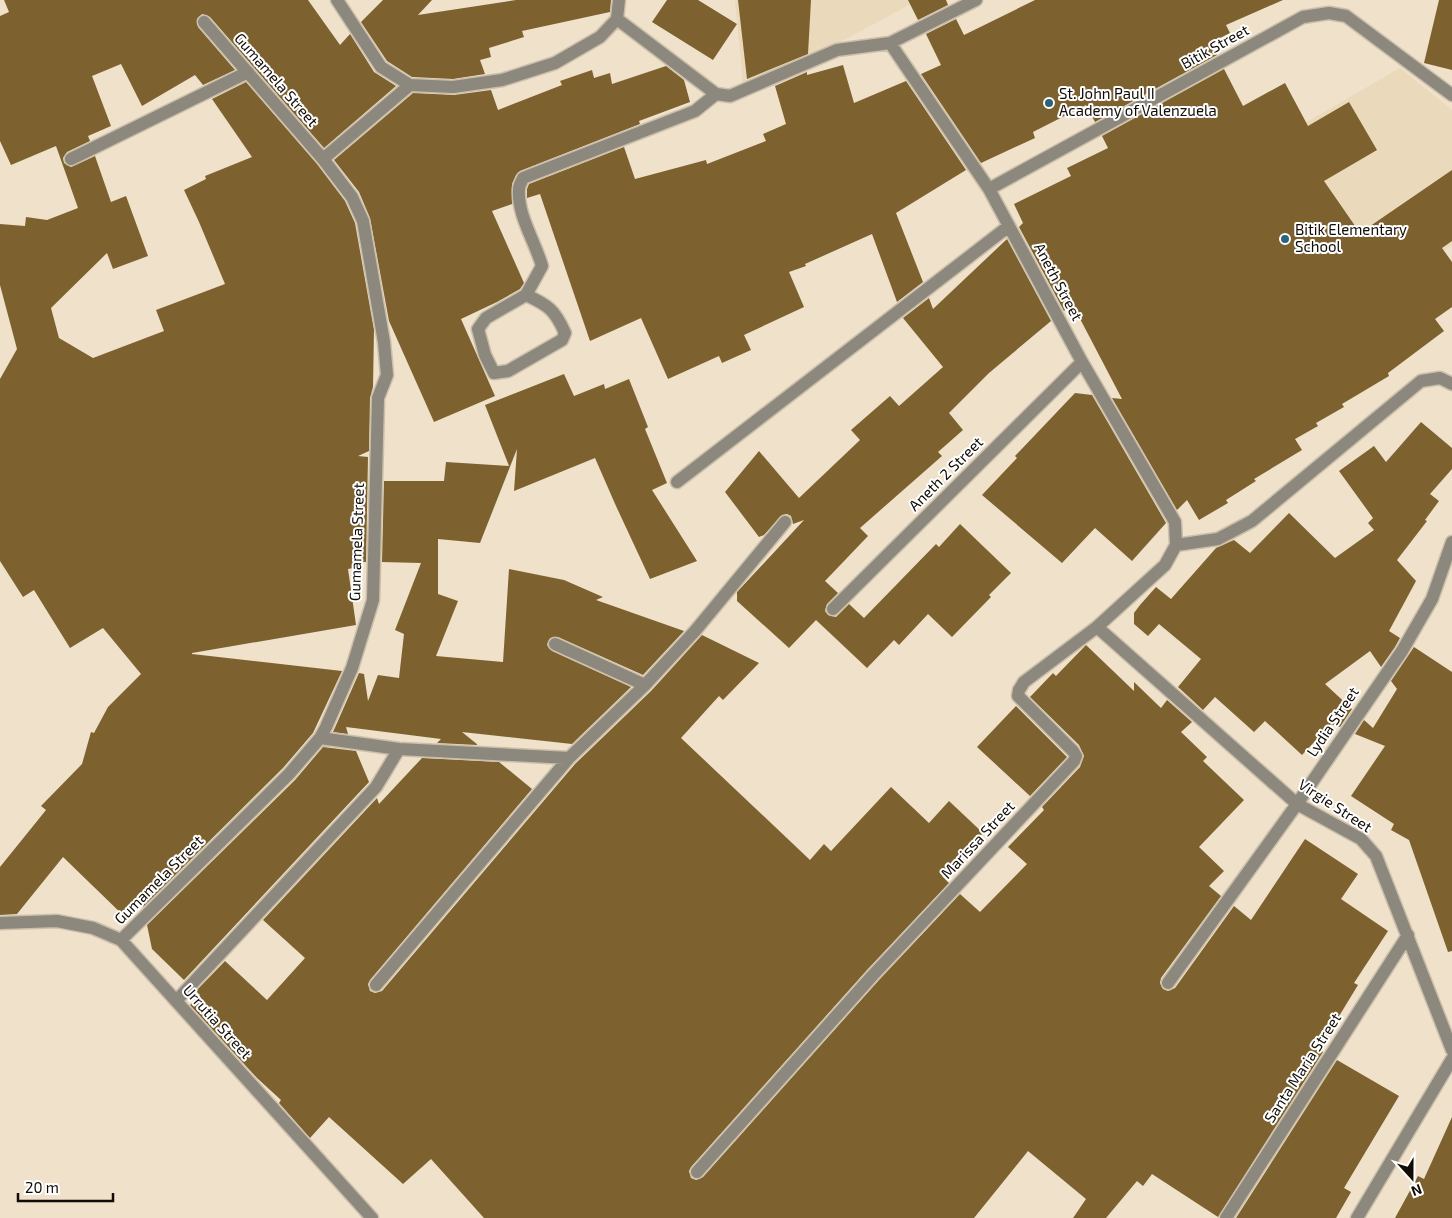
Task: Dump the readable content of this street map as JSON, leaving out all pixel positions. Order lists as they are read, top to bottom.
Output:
{
  "streets": {
    "street": [
      "Bitik Street",
      "Gumamela Street",
      "Aneth Street",
      "Aneth 2 Street",
      "Lydia Street",
      "Virgie Street",
      "Marissa Street",
      "Urrutia Street",
      "Santa Maria Street"
    ]
  },
  "crossings": [
    ["Bitik Street", "Aneth Street"],
    ["Gumamela Street", "Urrutia Street"],
    ["Aneth Street", "Aneth 2 Street"],
    ["Aneth Street", "Marissa Street"],
    ["Lydia Street", "Virgie Street"],
    ["Virgie Street", "Marissa Street"],
    ["Virgie Street", "Santa Maria Street"]
  ],
  "places": ["St. John Paul II Academy of Valenzuela", "Bitik Elementary School"],
  "scale_bar": "20 m",
  "north": "bottom"
}
